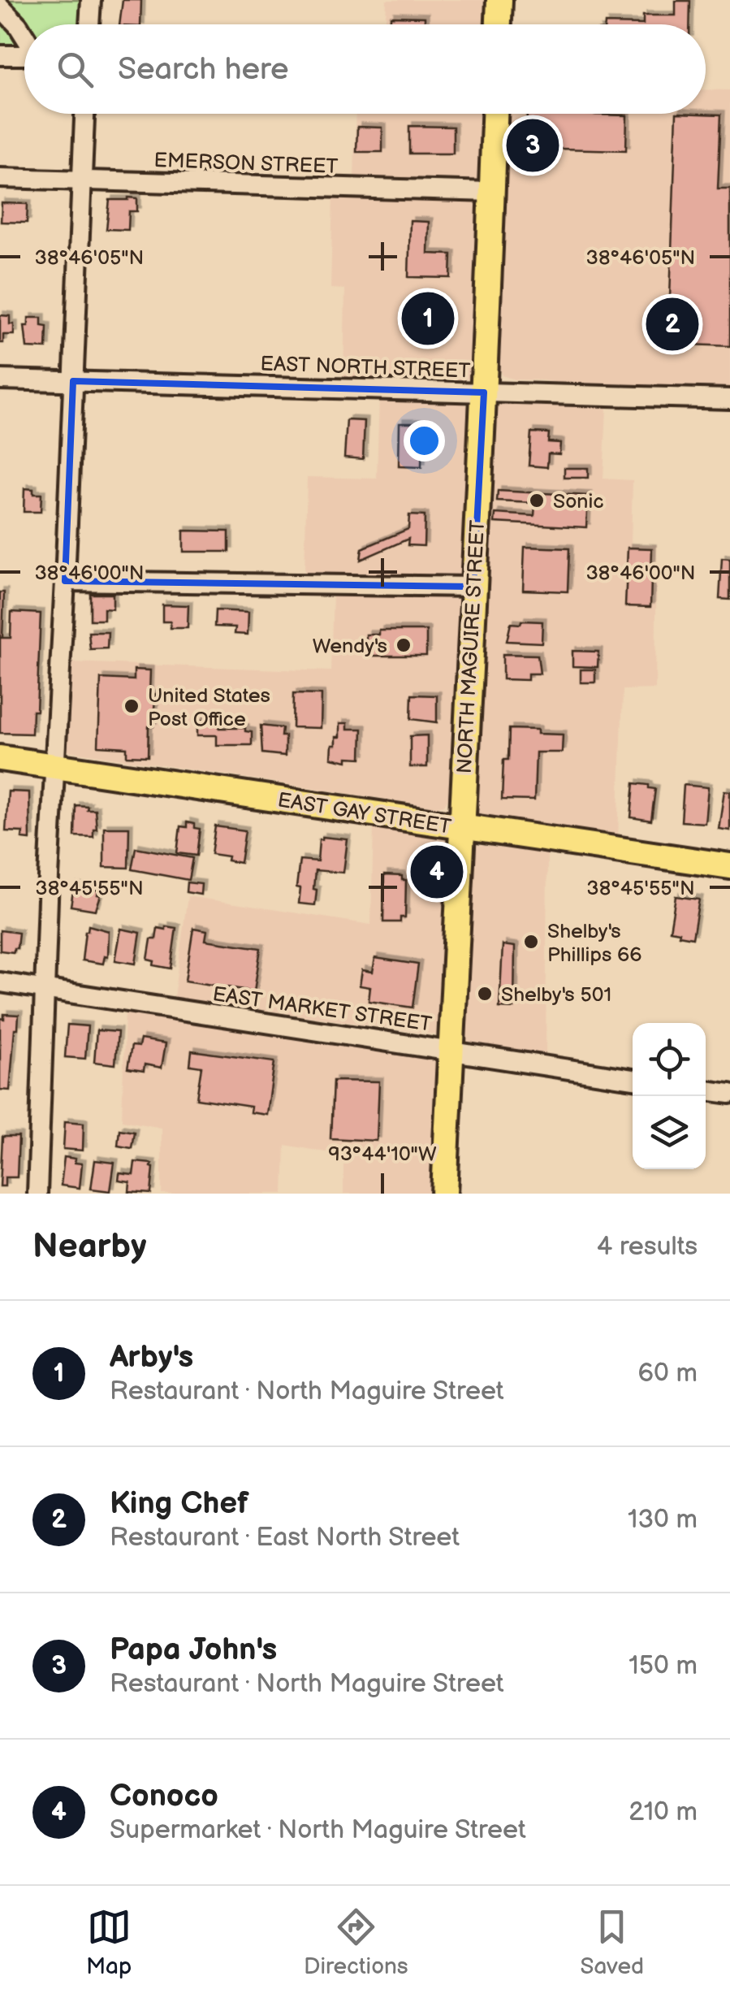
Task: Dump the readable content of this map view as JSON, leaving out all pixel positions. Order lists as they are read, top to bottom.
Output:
{
  "streets": {
    "main road": ["NORTH MAGUIRE STREET", "EAST GAY STREET"],
    "street": ["EMERSON STREET", "EAST NORTH STREET", "EAST MARKET STREET"]
  },
  "crossings": [
    ["EMERSON STREET", "NORTH MAGUIRE STREET"],
    ["EAST NORTH STREET", "NORTH MAGUIRE STREET"],
    ["NORTH MAGUIRE STREET", "EAST GAY STREET"],
    ["NORTH MAGUIRE STREET", "EAST MARKET STREET"]
  ],
  "places": [
    "Sonic",
    "Wendy's",
    "United States Post Office",
    "Shelby's Phillips 66",
    "Shelby's 501"
  ],
  "page": {
    "search": "Search here",
    "pins": [
      "3",
      "1",
      "2",
      "4"
    ],
    "heading": ["Nearby", "4 results"],
    "list": [
      {
        "mark": "1",
        "name": "Arby's",
        "note": "Restaurant · North Maguire Street",
        "value": "60 m"
      },
      {
        "mark": "2",
        "name": "King Chef",
        "note": "Restaurant · East North Street",
        "value": "130 m"
      },
      {
        "mark": "3",
        "name": "Papa John's",
        "note": "Restaurant · North Maguire Street",
        "value": "150 m"
      },
      {
        "mark": "4",
        "name": "Conoco",
        "note": "Supermarket · North Maguire Street",
        "value": "210 m"
      }
    ],
    "nav": ["Map", "Directions", "Saved"]
  },
  "coordinates": [
    "38°46'05\"N",
    "38°46'00\"N",
    "38°45'55\"N",
    "93°44'10\"W"
  ]
}
